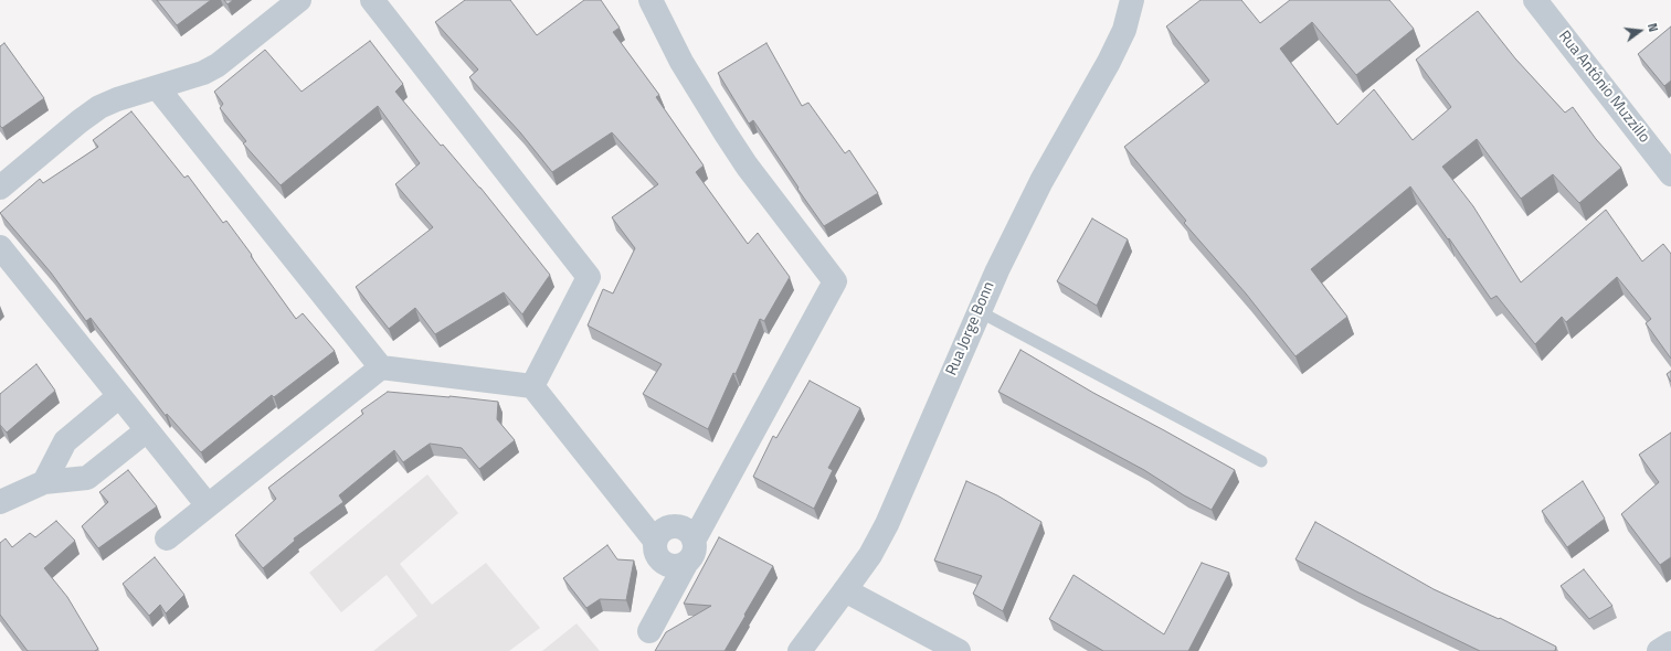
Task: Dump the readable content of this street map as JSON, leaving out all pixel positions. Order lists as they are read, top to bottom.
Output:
{
  "streets": {
    "street": ["Rua Antônio Muzzillo", "Rua Jorge Bonn"]
  },
  "north": "right"
}
